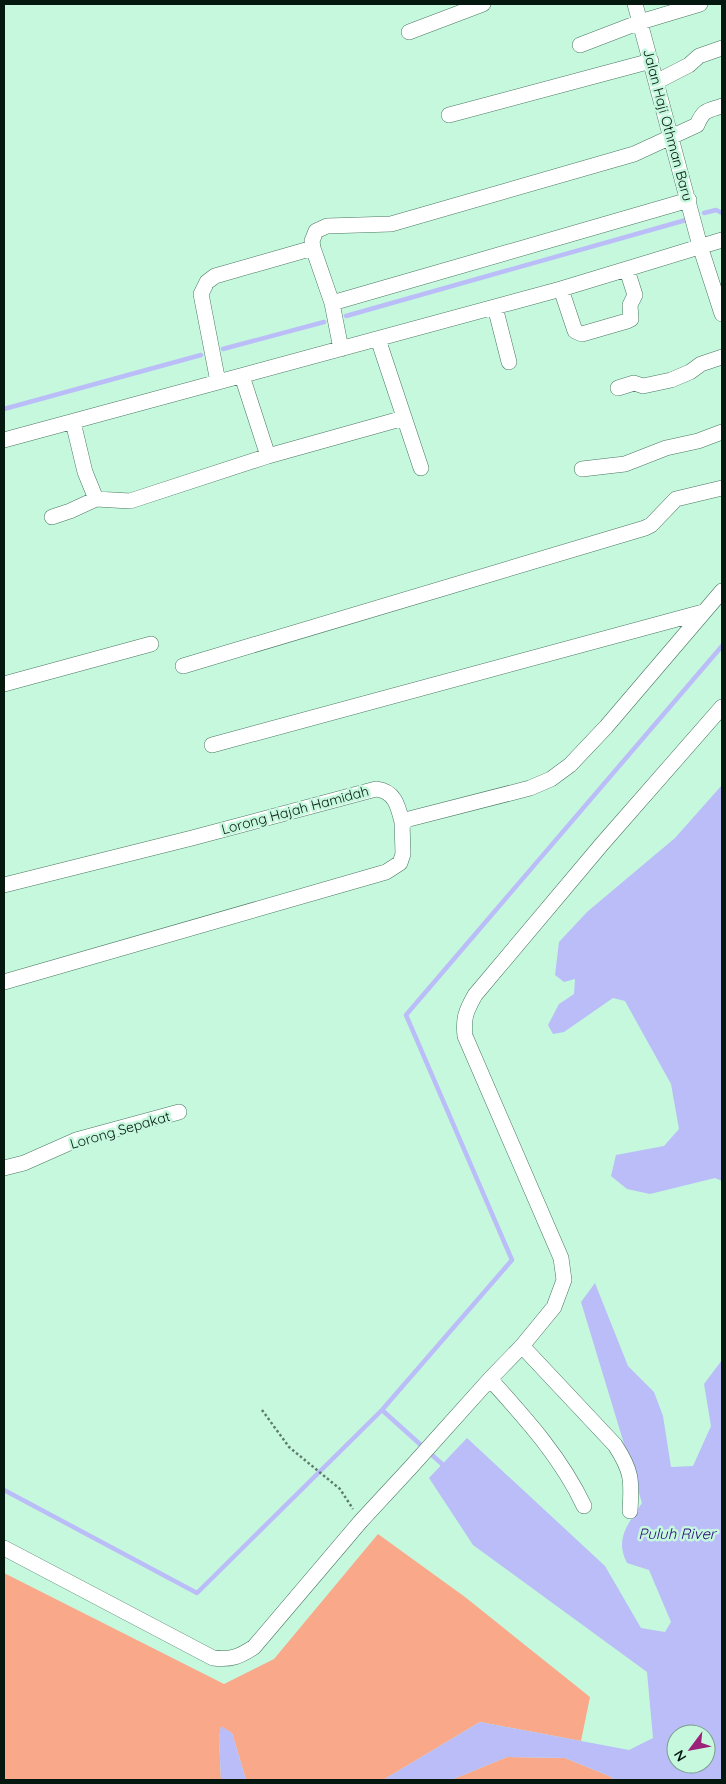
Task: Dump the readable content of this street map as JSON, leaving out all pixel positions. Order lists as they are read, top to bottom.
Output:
{
  "streets": {
    "street": ["Jalan Haji Othman Baru", "Lorong Hajah Hamidah", "Lorong Sepakat"]
  },
  "water": ["Puluh River"],
  "north": "bottom left"
}
